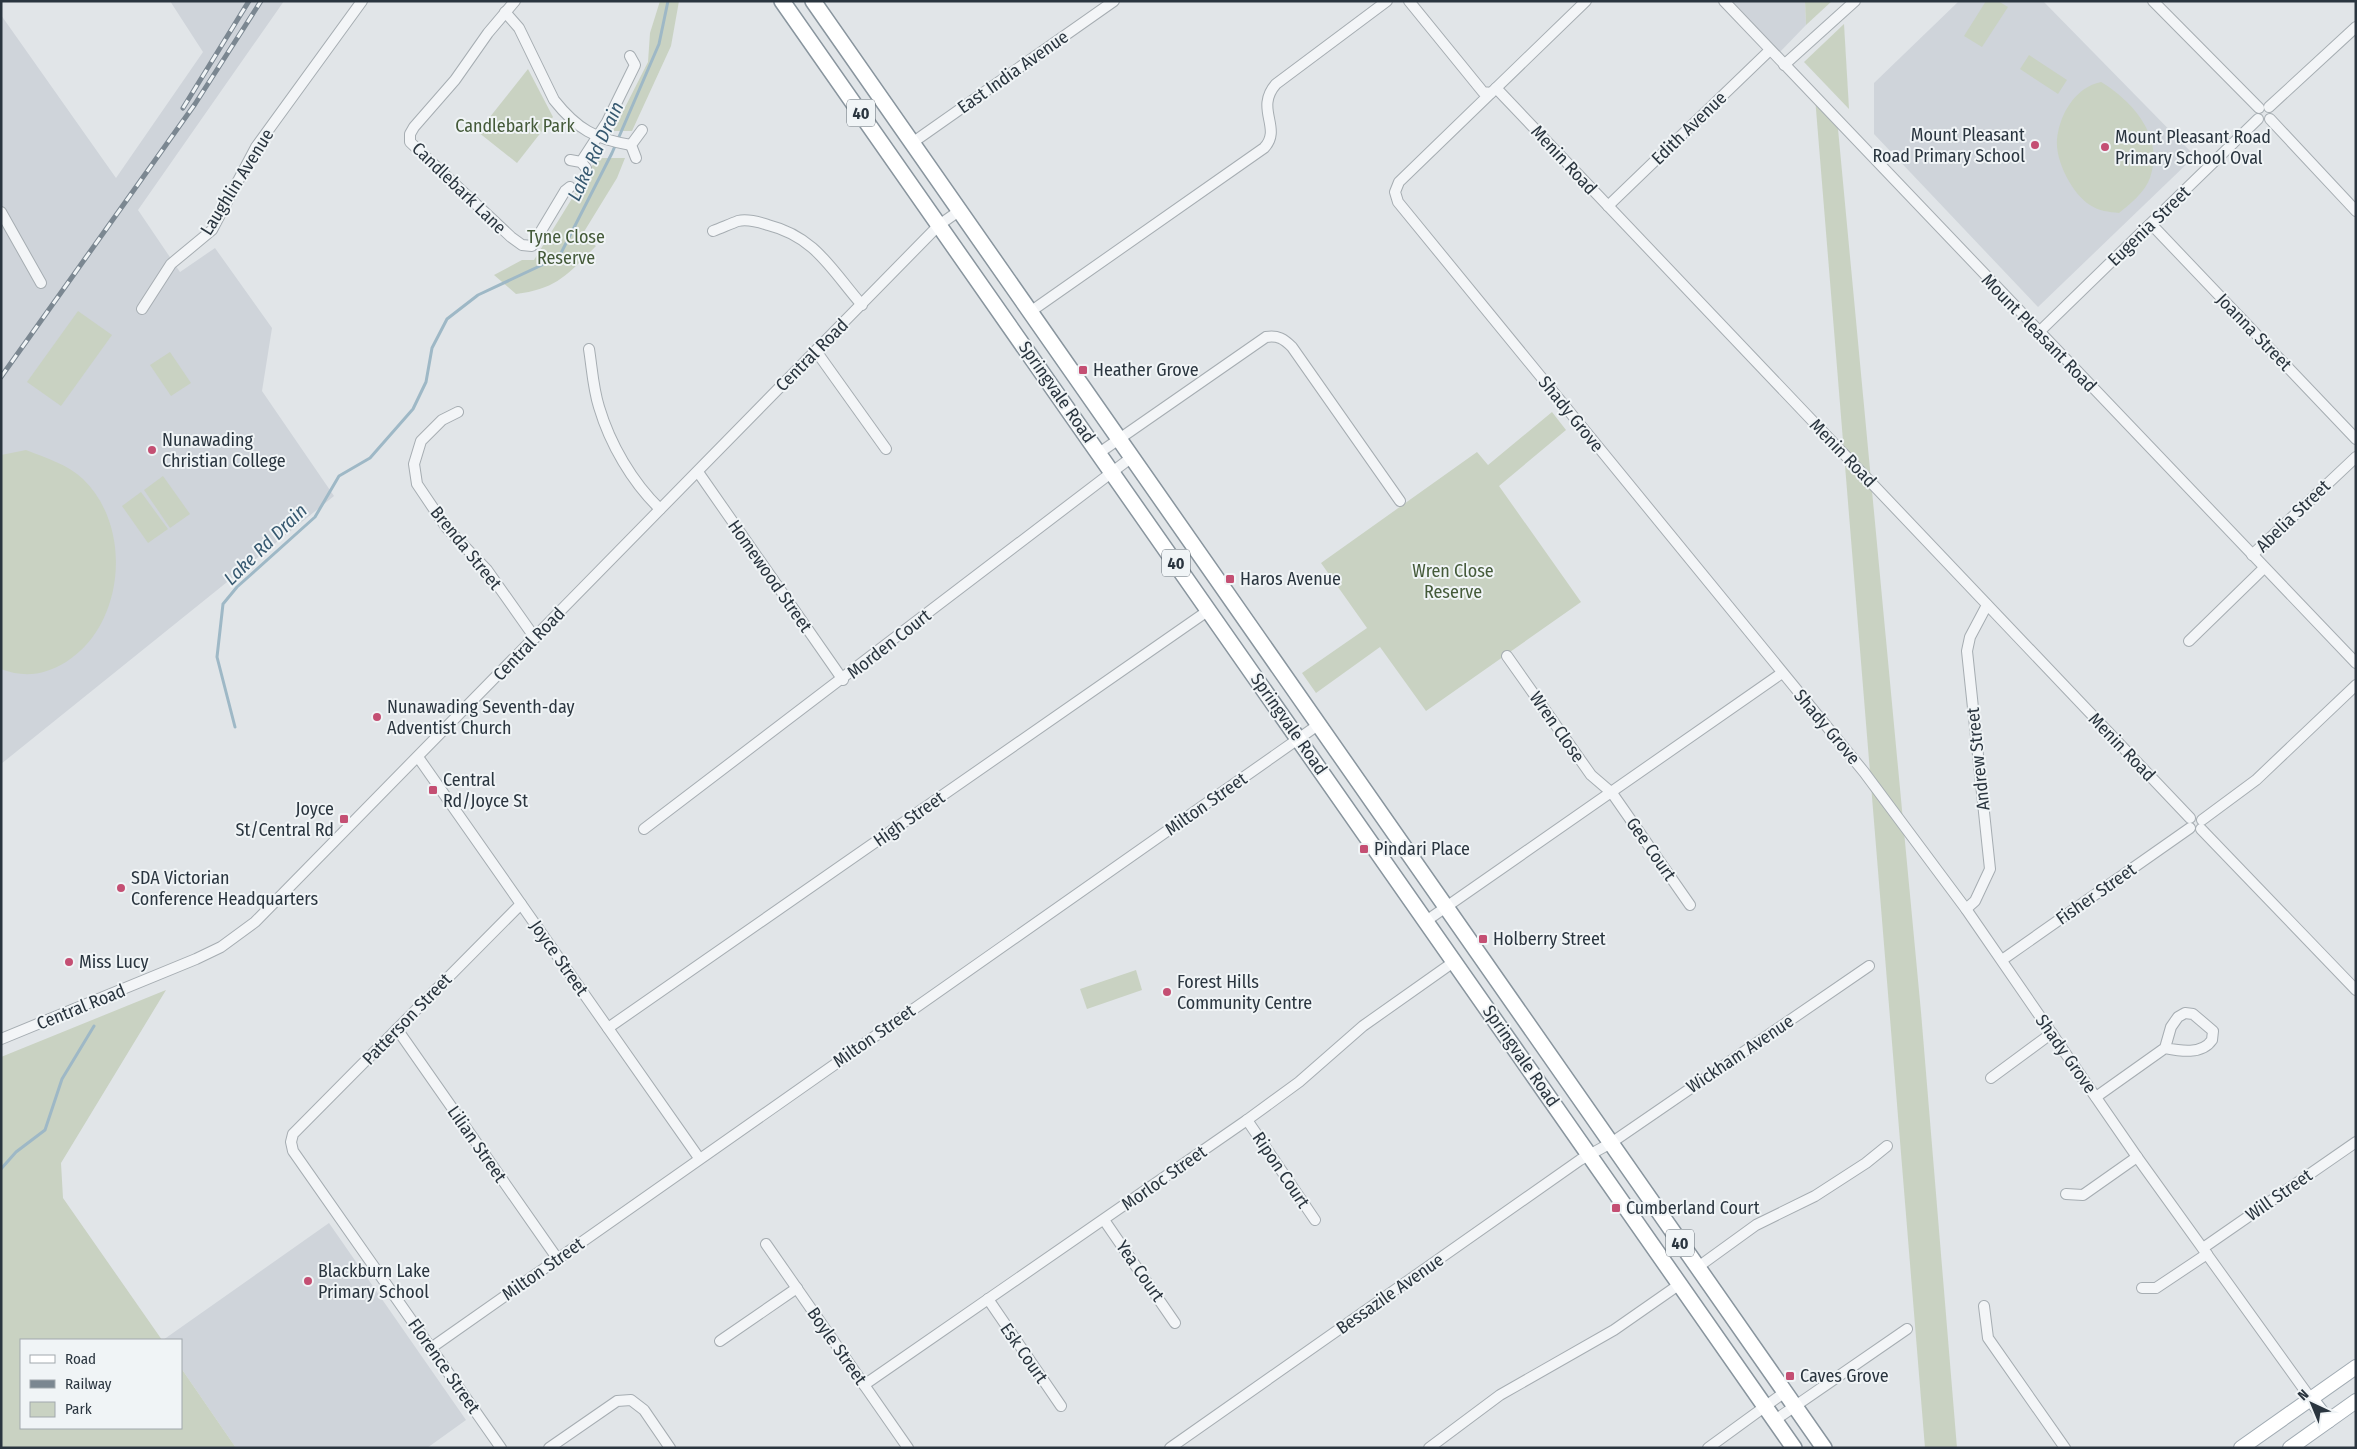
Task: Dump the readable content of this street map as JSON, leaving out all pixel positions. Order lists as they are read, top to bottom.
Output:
{
  "streets": {
    "highway": ["40", "Springvale Road"],
    "street": [
      "East India Avenue",
      "Edith Avenue",
      "Menin Road",
      "Laughlin Avenue",
      "Candlebark Lane",
      "Eugenia Street",
      "Joanna Street",
      "Mount Pleasant Road",
      "Central Road",
      "Shady Grove",
      "Abelia Street",
      "Brenda Street",
      "Homewood Street",
      "Morden Court",
      "Wren Close",
      "Andrew Street",
      "Milton Street",
      "High Street",
      "Gee Court",
      "Fisher Street",
      "Joyce Street",
      "Patterson Street",
      "Wickham Avenue",
      "Lilian Street",
      "Ripon Court",
      "Morloc Street",
      "Will Street",
      "Yea Court",
      "Bessazile Avenue",
      "Boyle Street",
      "Esk Court",
      "Florence Street"
    ]
  },
  "crossings": [
    ["East India Avenue", "Springvale Road"],
    ["Edith Avenue", "Menin Road"],
    ["Edith Avenue", "Mount Pleasant Road"],
    ["Menin Road", "Shady Grove"],
    ["Menin Road", "Andrew Street"],
    ["Menin Road", "Fisher Street"],
    ["Eugenia Street", "Joanna Street"],
    ["Eugenia Street", "Mount Pleasant Road"],
    ["Mount Pleasant Road", "Abelia Street"],
    ["Central Road", "Springvale Road"],
    ["Central Road", "Brenda Street"],
    ["Central Road", "Homewood Street"],
    ["Central Road", "Joyce Street"],
    ["Springvale Road", "Morden Court"],
    ["Springvale Road", "Milton Street"],
    ["Springvale Road", "High Street"],
    ["Springvale Road", "Wickham Avenue"],
    ["Springvale Road", "Morloc Street"],
    ["Springvale Road", "Bessazile Avenue"],
    ["Shady Grove", "Andrew Street"],
    ["Shady Grove", "Fisher Street"],
    ["Shady Grove", "Will Street"],
    ["Homewood Street", "Morden Court"],
    ["Wren Close", "Gee Court"],
    ["Milton Street", "Joyce Street"],
    ["Milton Street", "Lilian Street"],
    ["Milton Street", "Florence Street"],
    ["High Street", "Joyce Street"],
    ["Joyce Street", "Patterson Street"],
    ["Patterson Street", "Lilian Street"],
    ["Patterson Street", "Florence Street"],
    ["Wickham Avenue", "Bessazile Avenue"],
    ["Ripon Court", "Morloc Street"],
    ["Morloc Street", "Yea Court"],
    ["Morloc Street", "Boyle Street"],
    ["Morloc Street", "Esk Court"]
  ],
  "water": ["Lake Rd Drain"],
  "parks": ["Candlebark Park", "Tyne Close Reserve", "Wren Close Reserve"],
  "places": {
    "other": [
      "Mount Pleasant Road Primary School",
      "Mount Pleasant Road Primary School Oval",
      "Nunawading Christian College",
      "Nunawading Seventh-day Adventist Church",
      "SDA Victorian Conference Headquarters",
      "Miss Lucy",
      "Forest Hills Community Centre",
      "Blackburn Lake Primary School"
    ],
    "transit": [
      "Heather Grove",
      "Haros Avenue",
      "Central Rd/Joyce St",
      "Joyce St/Central Rd",
      "Pindari Place",
      "Holberry Street",
      "Cumberland Court",
      "Caves Grove"
    ]
  },
  "legend": ["Road", "Railway", "Park"],
  "north": "top left"
}
